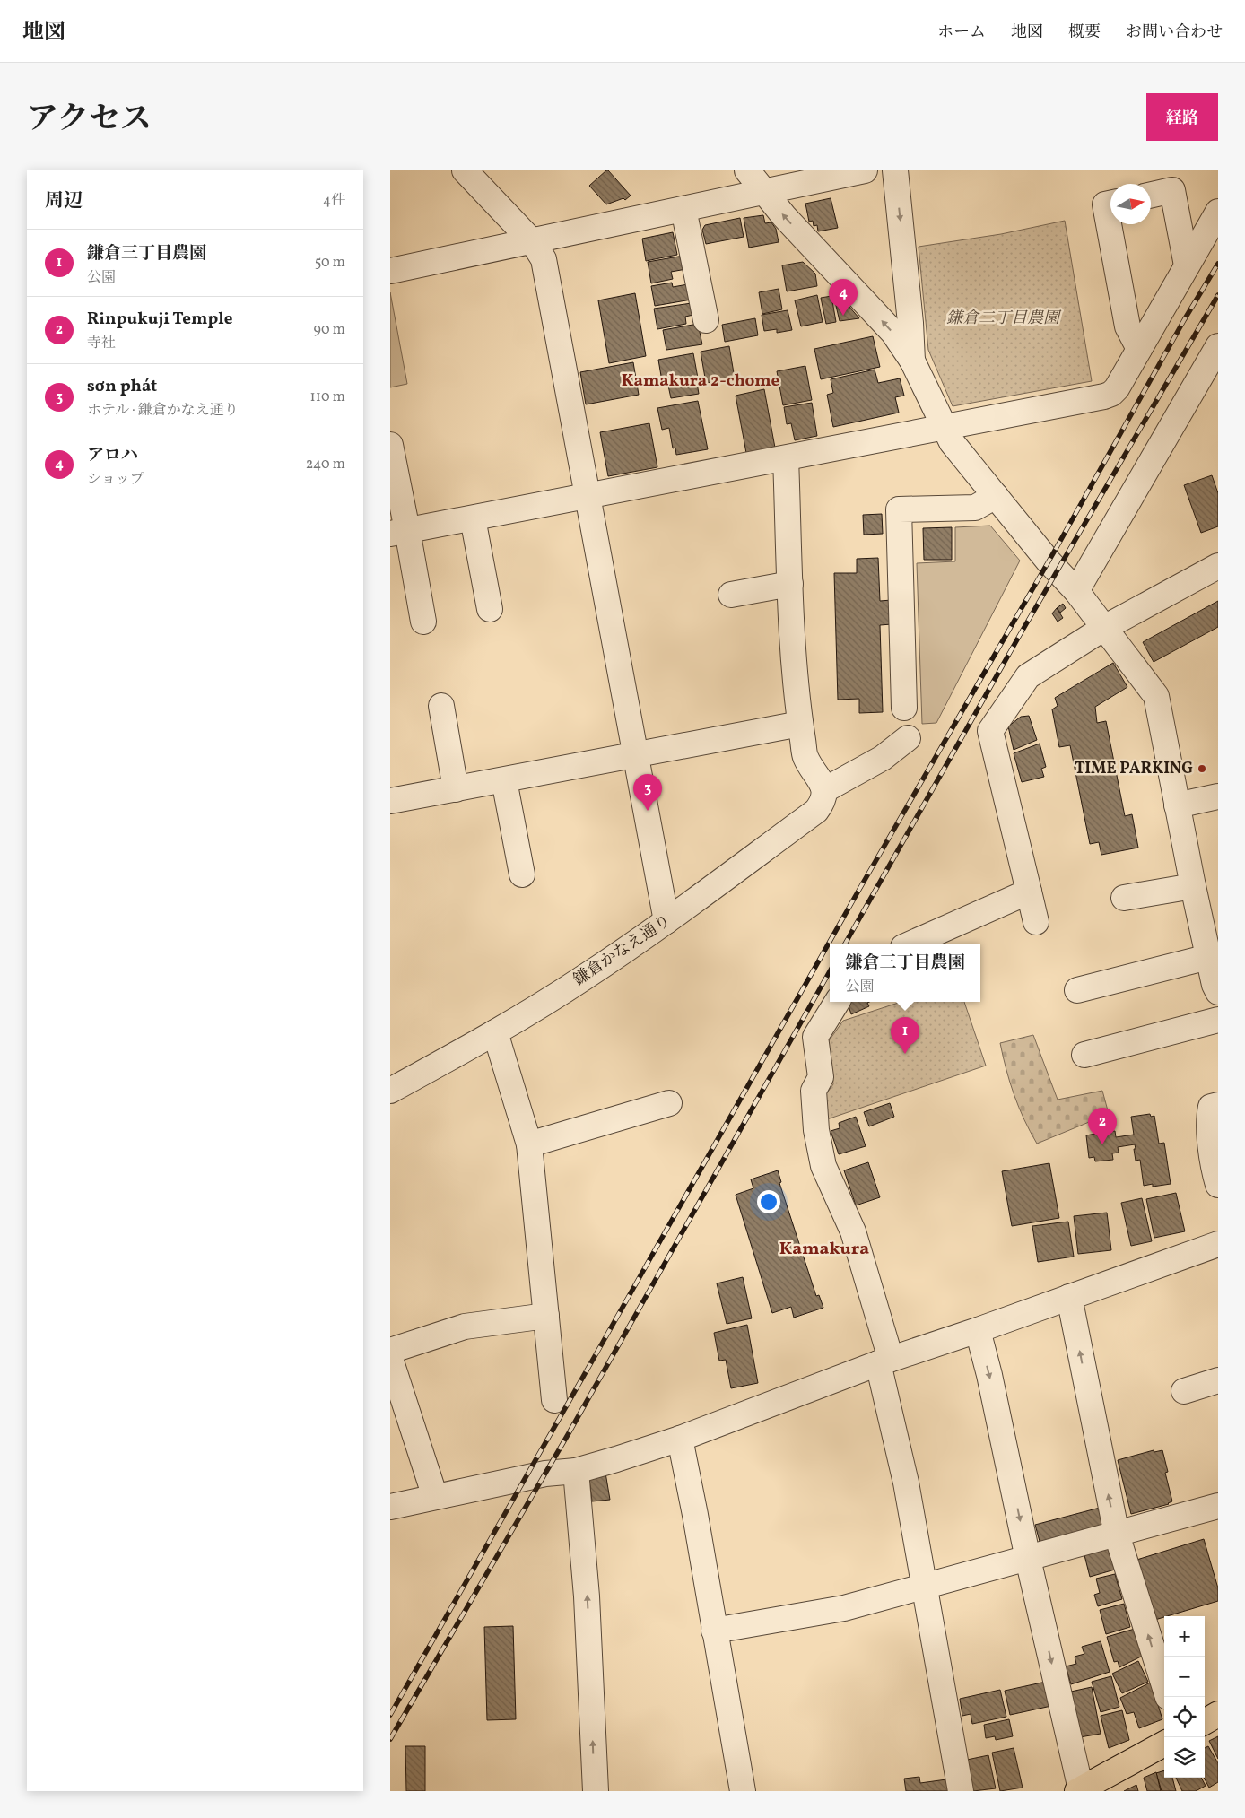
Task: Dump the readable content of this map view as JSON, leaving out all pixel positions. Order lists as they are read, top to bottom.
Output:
{
  "streets": {
    "street": ["鎌倉かなえ通り"]
  },
  "districts": ["Kamakura 2-chome", "Kamakura"],
  "parks": ["鎌倉二丁目農園"],
  "places": ["TIME PARKING"],
  "north": "right",
  "page": {
    "header": "地図",
    "nav": [
      "ホーム",
      "地図",
      "概要",
      "お問い合わせ"
    ],
    "title": "アクセス",
    "buttons": "経路",
    "heading": ["周辺", "4件"],
    "list": [
      {
        "mark": "1",
        "name": "鎌倉三丁目農園",
        "note": "公園",
        "value": "50 m"
      },
      {
        "mark": "2",
        "name": "Rinpukuji Temple",
        "note": "寺社",
        "value": "90 m"
      },
      {
        "mark": "3",
        "name": "sơn phát",
        "note": "ホテル · 鎌倉かなえ通り",
        "value": "110 m"
      },
      {
        "mark": "4",
        "name": "アロハ",
        "note": "ショップ",
        "value": "240 m"
      }
    ],
    "pins": [
      "4",
      "3",
      "1",
      "2"
    ],
    "popup": ["鎌倉三丁目農園", "公園"],
    "map_buttons": ["+", "−"]
  }
}
